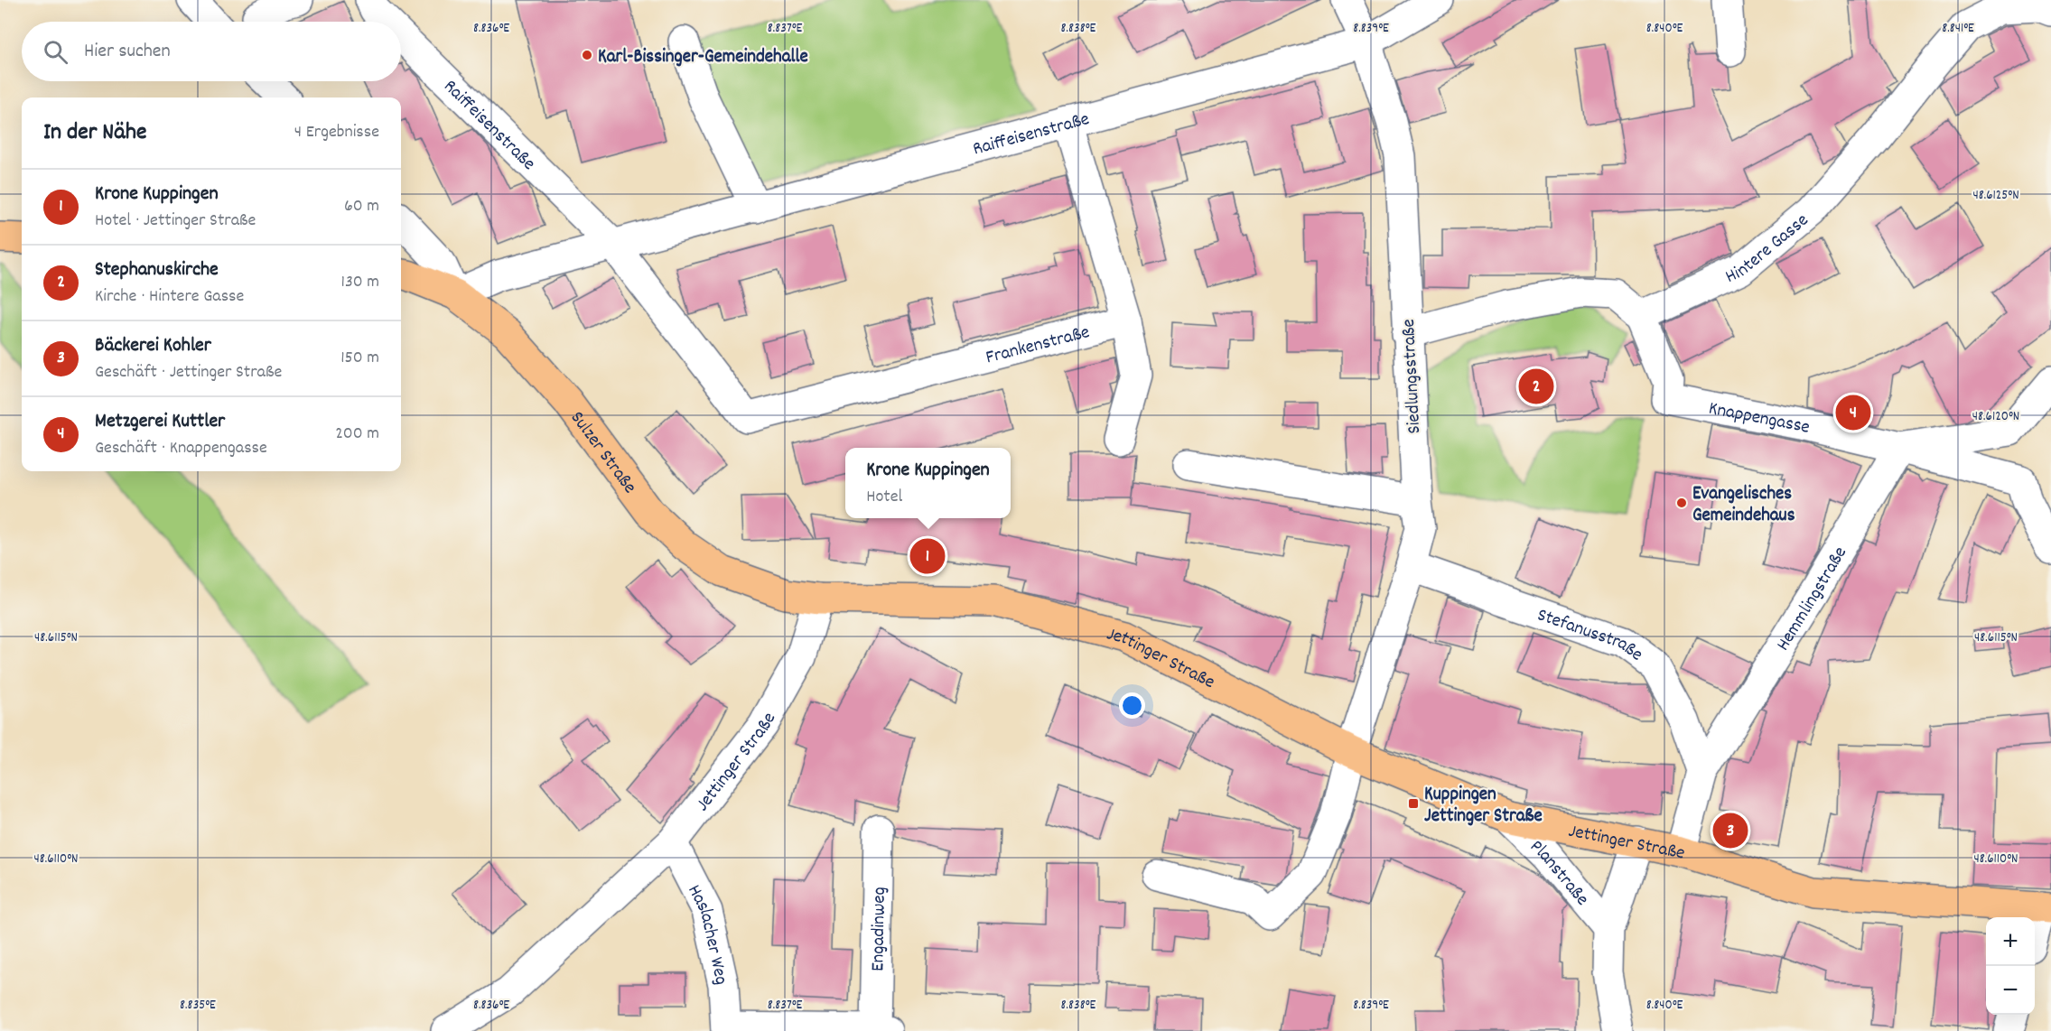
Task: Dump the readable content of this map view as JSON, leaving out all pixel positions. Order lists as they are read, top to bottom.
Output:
{
  "streets": {
    "main road": ["Sulzer Straße", "Jettinger Straße"],
    "street": [
      "Raiffeisenstraße",
      "Hintere Gasse",
      "Frankenstraße",
      "Siedlungsstraße",
      "Knappengasse",
      "Hemmlingstraße",
      "Stefanusstraße",
      "Planstraße",
      "Engadinweg",
      "Haslacher Weg"
    ]
  },
  "crossings": [
    ["Raiffeisenstraße", "Frankenstraße"],
    ["Raiffeisenstraße", "Siedlungsstraße"],
    ["Raiffeisenstraße", "Sulzer Straße"],
    ["Hintere Gasse", "Knappengasse"],
    ["Siedlungsstraße", "Stefanusstraße"],
    ["Siedlungsstraße", "Jettinger Straße"],
    ["Knappengasse", "Hemmlingstraße"],
    ["Sulzer Straße", "Jettinger Straße"],
    ["Hemmlingstraße", "Stefanusstraße"],
    ["Hemmlingstraße", "Jettinger Straße"],
    ["Jettinger Straße", "Planstraße"],
    ["Jettinger Straße", "Haslacher Weg"]
  ],
  "places": {
    "other": ["Karl-Bissinger-Gemeindehalle", "Evangelisches Gemeindehaus"],
    "transit": ["Kuppingen Jettinger Straße"]
  },
  "page": {
    "search": "Hier suchen",
    "heading": ["In der Nähe", "4 Ergebnisse"],
    "list": [
      {
        "mark": "1",
        "name": "Krone Kuppingen",
        "note": "Hotel · Jettinger Straße",
        "value": "60 m"
      },
      {
        "mark": "2",
        "name": "Stephanuskirche",
        "note": "Kirche · Hintere Gasse",
        "value": "130 m"
      },
      {
        "mark": "3",
        "name": "Bäckerei Kohler",
        "note": "Geschäft · Jettinger Straße",
        "value": "150 m"
      },
      {
        "mark": "4",
        "name": "Metzgerei Kuttler",
        "note": "Geschäft · Knappengasse",
        "value": "200 m"
      }
    ],
    "pins": [
      "2",
      "4",
      "1",
      "3"
    ],
    "popup": ["Krone Kuppingen", "Hotel"],
    "map_buttons": ["+", "−"]
  },
  "coordinates": [
    "8.836°E",
    "8.837°E",
    "8.838°E",
    "8.839°E",
    "8.840°E",
    "8.841°E",
    "48.6125°N",
    "48.6120°N",
    "48.6115°N",
    "48.6110°N",
    "8.835°E"
  ]
}
